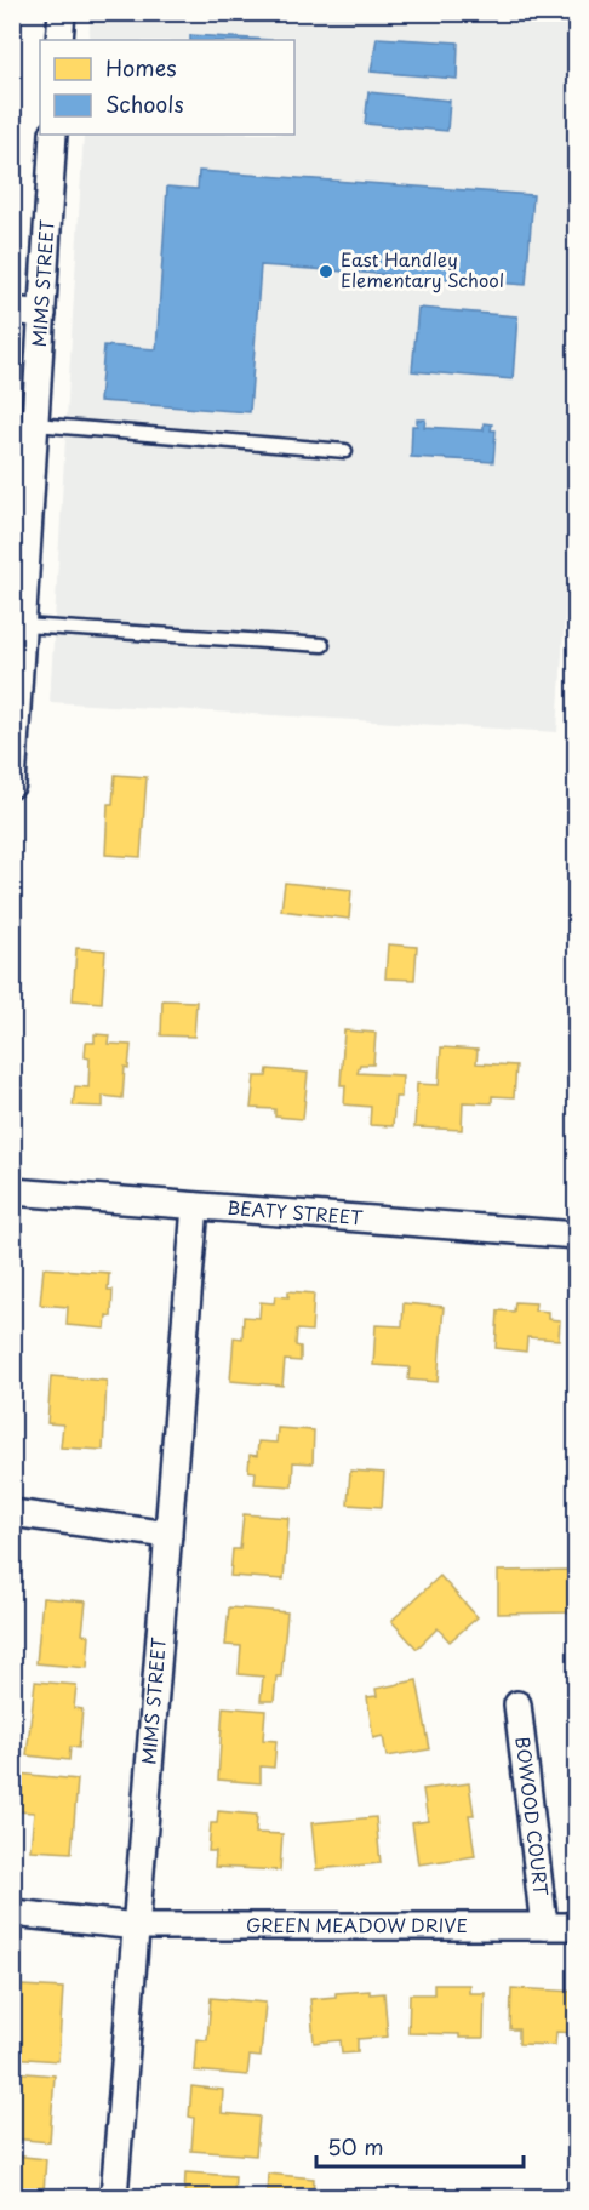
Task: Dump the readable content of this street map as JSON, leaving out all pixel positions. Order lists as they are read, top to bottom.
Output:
{
  "streets": {
    "street": [
      "MIMS STREET",
      "BEATY STREET",
      "BOWOOD COURT",
      "GREEN MEADOW DRIVE"
    ]
  },
  "crossings": [
    ["MIMS STREET", "BEATY STREET"],
    ["MIMS STREET", "GREEN MEADOW DRIVE"],
    ["BOWOOD COURT", "GREEN MEADOW DRIVE"]
  ],
  "places": ["East Handley Elementary School"],
  "legend": ["Homes", "Schools"],
  "scale_bar": "50 m"
}
